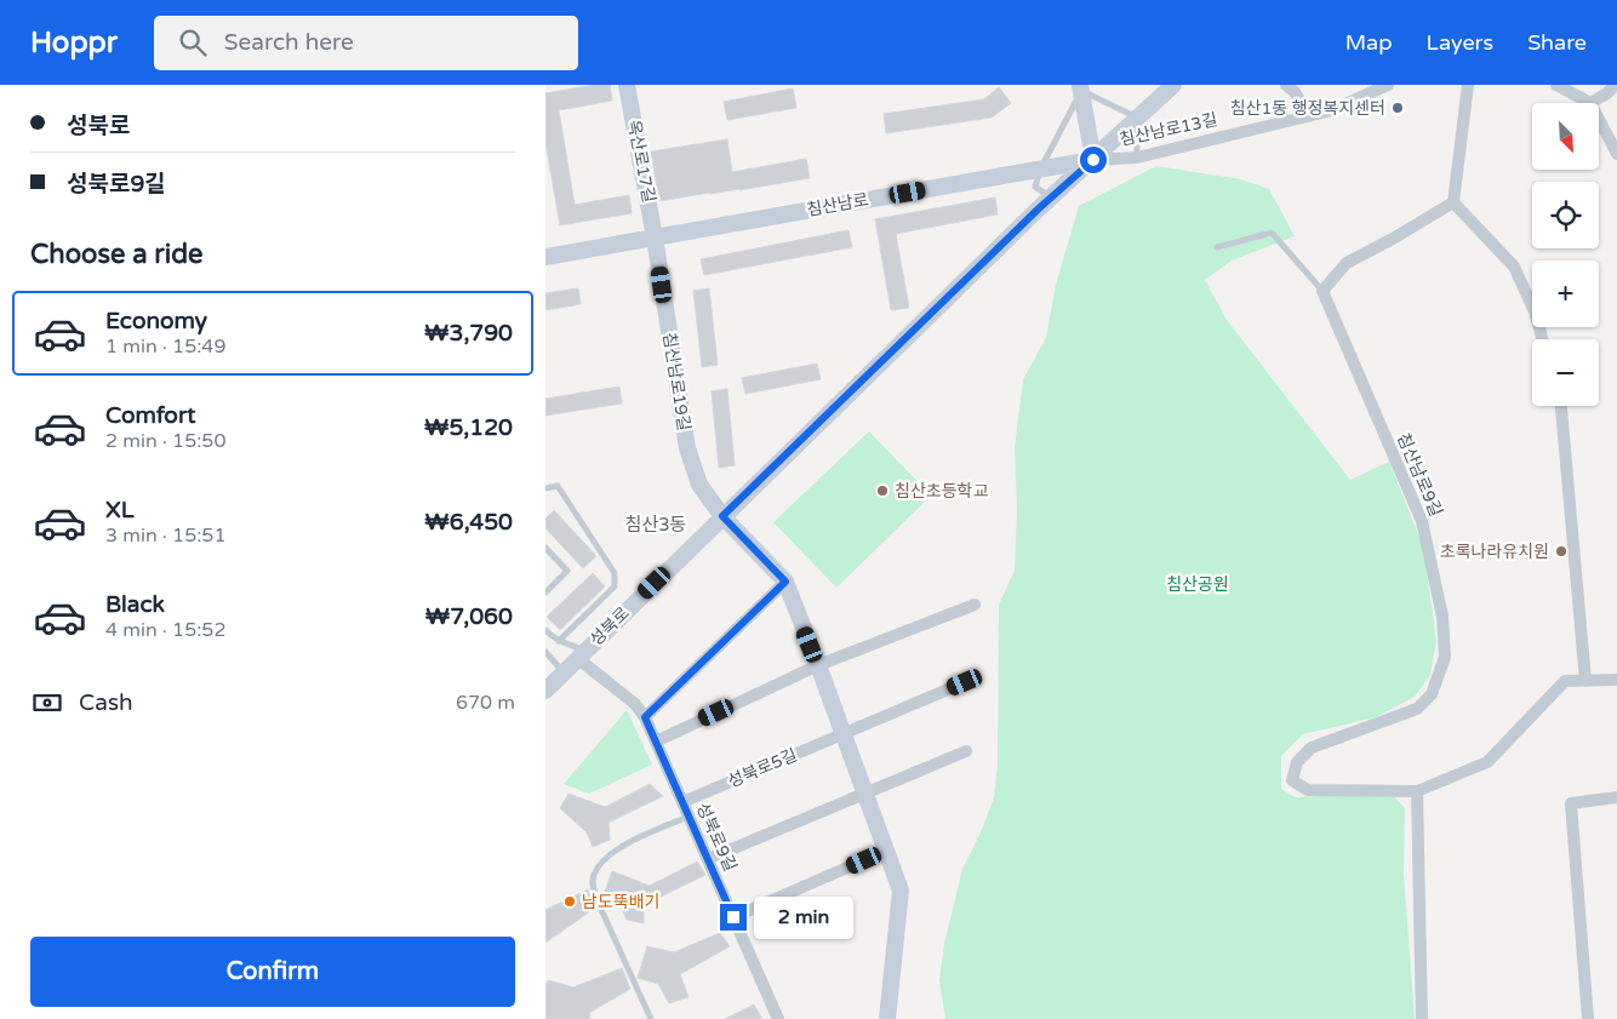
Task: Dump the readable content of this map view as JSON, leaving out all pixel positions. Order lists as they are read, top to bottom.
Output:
{
  "streets": {
    "main road": [
      "옥산로17길",
      "침산남로",
      "침산남로19길",
      "성북로"
    ],
    "street": [
      "침산남로13길",
      "침산남로9길",
      "성북로5길",
      "성북로9길"
    ]
  },
  "crossings": [
    ["침산남로13길", "침산남로"],
    ["침산남로13길", "성북로"],
    ["옥산로17길", "침산남로"],
    ["옥산로17길", "침산남로19길"],
    ["침산남로", "침산남로19길"],
    ["침산남로", "성북로"],
    ["침산남로19길", "성북로"],
    ["성북로", "성북로9길"],
    ["성북로5길", "성북로9길"]
  ],
  "districts": ["침산3동"],
  "parks": ["침산공원"],
  "places": [
    "침산1동 행정복지센터",
    "침산초등학교",
    "초록나라유치원",
    "남도뚝배기"
  ],
  "north": "bottom right",
  "page": {
    "header": "Hoppr",
    "search": "Search here",
    "nav": ["Map", "Layers", "Share"],
    "banner": ["성북로", "성북로9길"],
    "map_buttons": ["+", "−"],
    "heading": "Choose a ride",
    "list": [
      {
        "name": "Economy",
        "note": "1 min · 15:49",
        "value": "₩3,790"
      },
      {
        "name": "Comfort",
        "note": "2 min · 15:50",
        "value": "₩5,120"
      },
      {
        "name": "XL",
        "note": "3 min · 15:51",
        "value": "₩6,450"
      },
      {
        "name": "Black",
        "note": "4 min · 15:52",
        "value": "₩7,060"
      }
    ],
    "pay": ["Cash", "670 m"],
    "bubble": "2 min",
    "buttons": "Confirm"
  }
}
